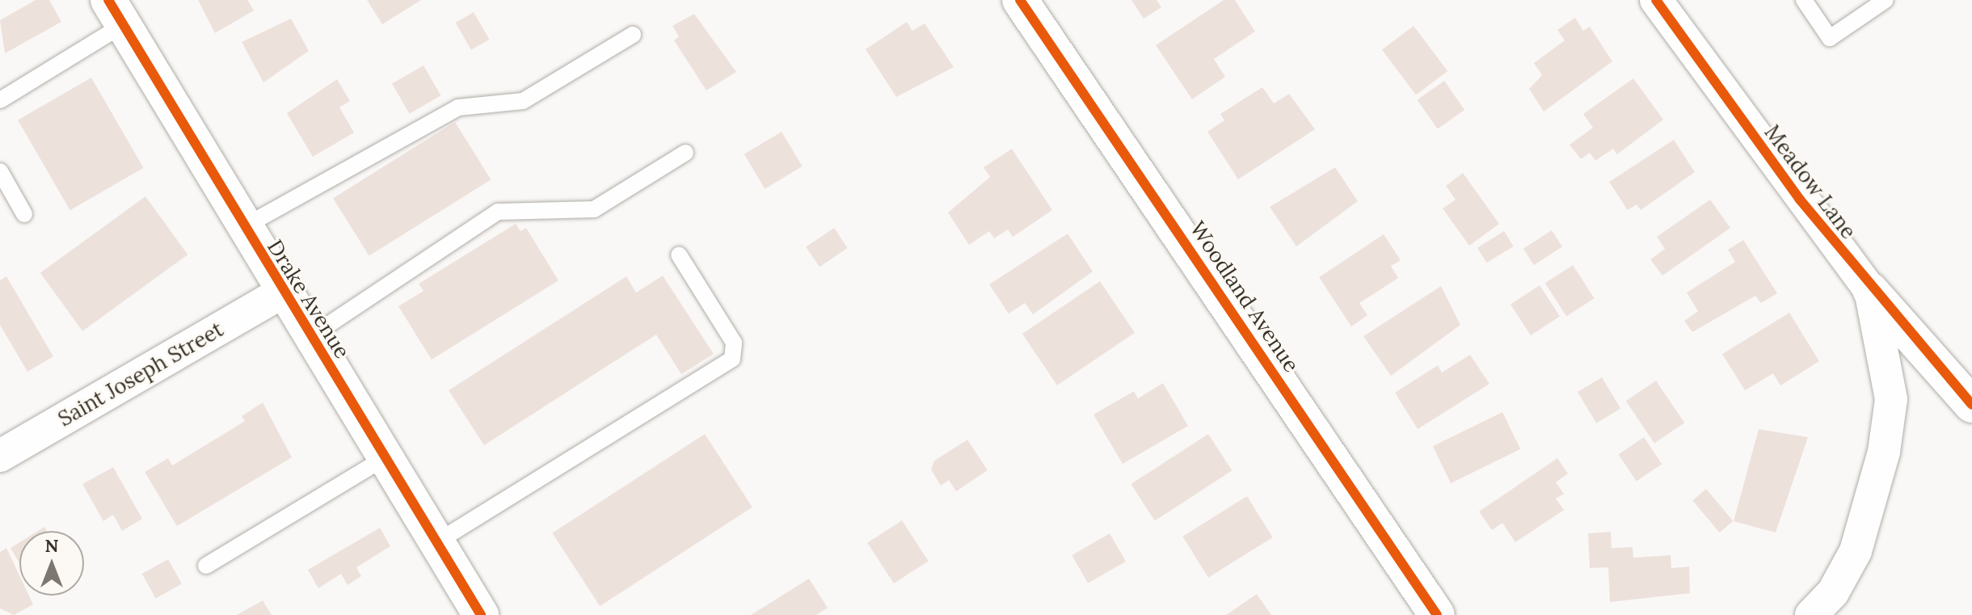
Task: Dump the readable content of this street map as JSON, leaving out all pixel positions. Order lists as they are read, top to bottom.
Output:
{
  "streets": {
    "street": [
      "Meadow Lane",
      "Woodland Avenue",
      "Drake Avenue",
      "Saint Joseph Street"
    ]
  },
  "crossings": [
    ["Drake Avenue", "Saint Joseph Street"]
  ],
  "north": "top"
}
